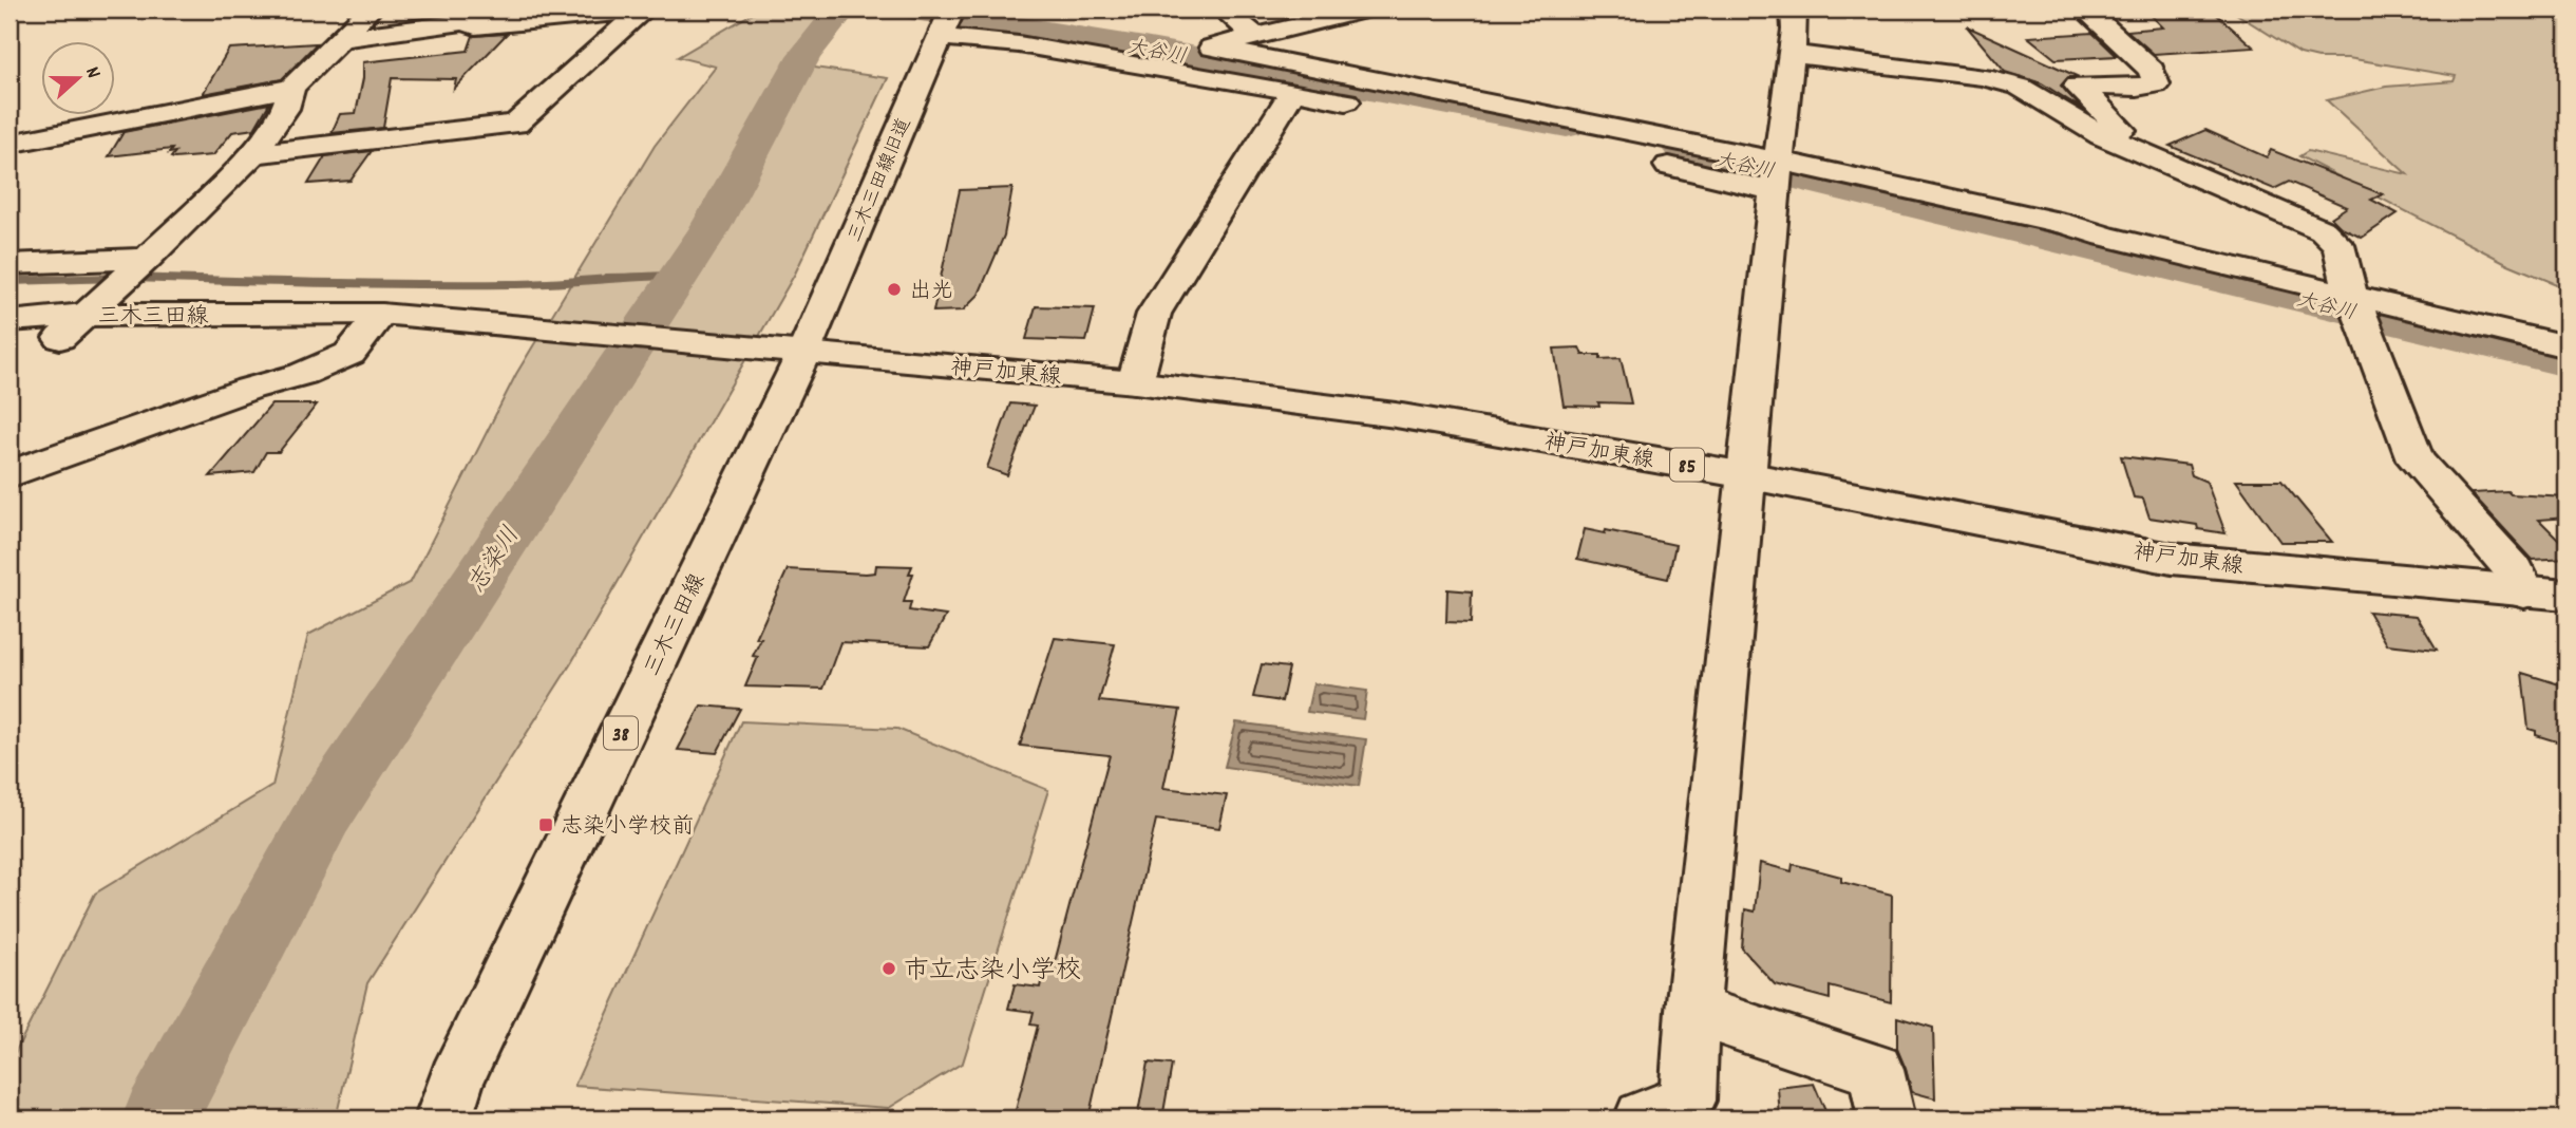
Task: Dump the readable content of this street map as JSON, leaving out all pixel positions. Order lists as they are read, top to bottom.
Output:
{
  "streets": {
    "street": [
      "三木三田線旧道",
      "三木三田線",
      "神戸加東線",
      "85",
      "38"
    ]
  },
  "crossings": [
    ["三木三田線旧道", "三木三田線"],
    ["三木三田線旧道", "神戸加東線"],
    ["三木三田線", "神戸加東線"]
  ],
  "water": ["大谷川", "志染川"],
  "places": {
    "other": ["出光", "市立志染小学校"],
    "transit": ["志染小学校前"]
  },
  "north": "right"
}
